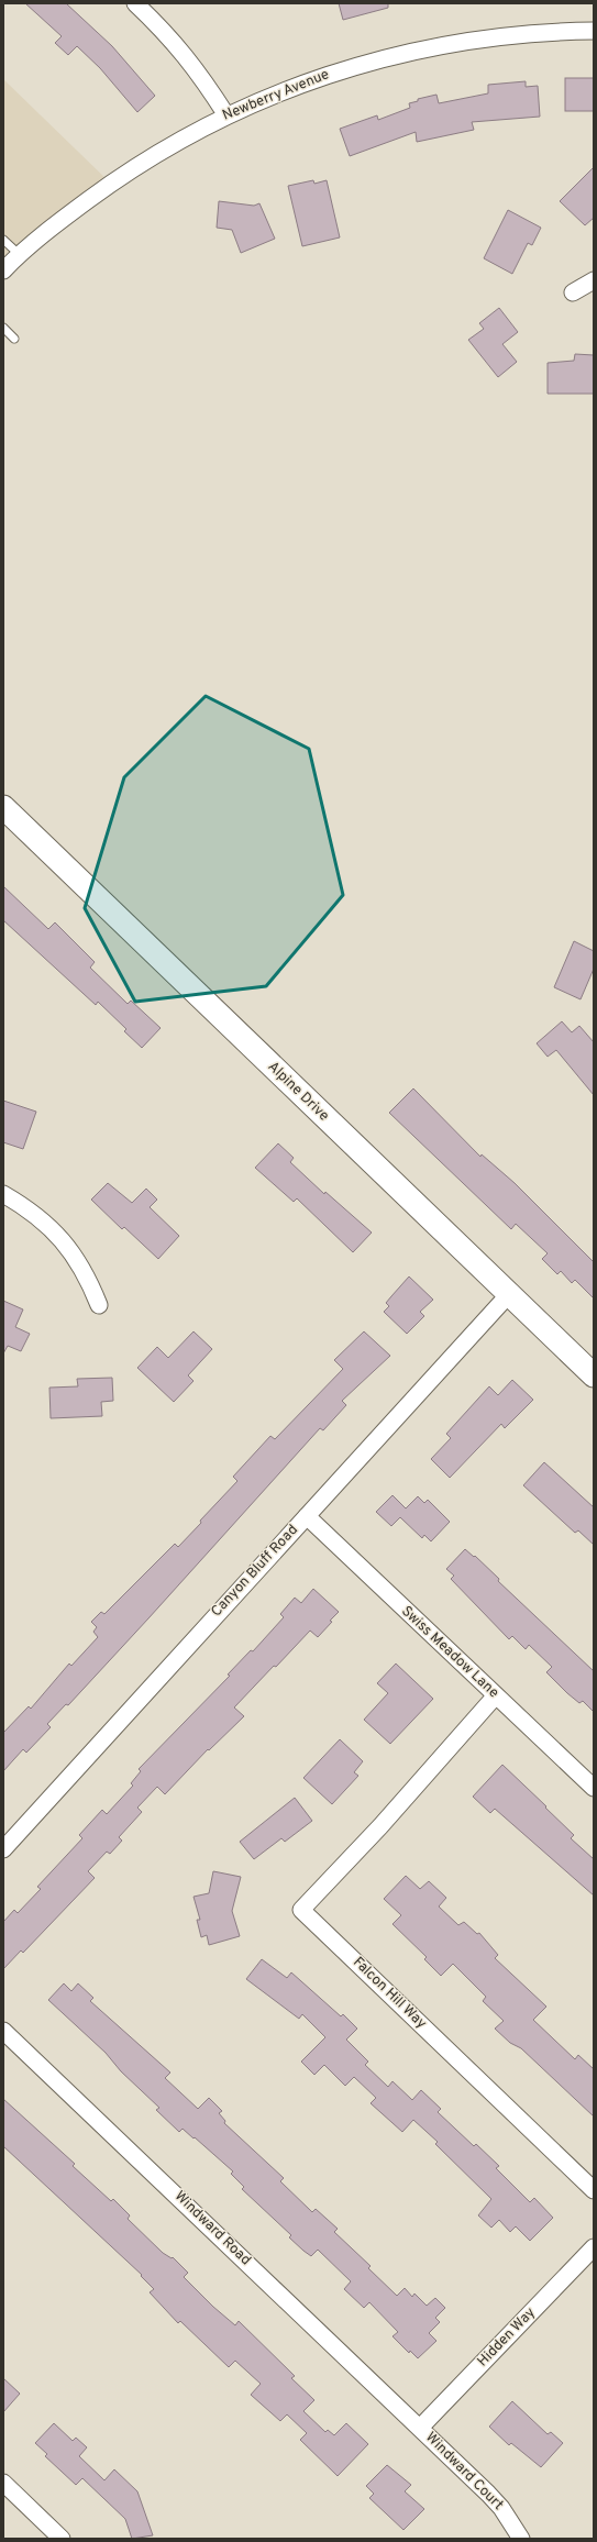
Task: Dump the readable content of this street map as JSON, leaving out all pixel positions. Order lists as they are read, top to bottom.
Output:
{
  "streets": {
    "street": [
      "Newberry Avenue",
      "Alpine Drive",
      "Canyon Bluff Road",
      "Swiss Meadow Lane",
      "Falcon Hill Way",
      "Windward Road",
      "Hidden Way",
      "Windward Court"
    ]
  },
  "crossings": [
    ["Alpine Drive", "Canyon Bluff Road"],
    ["Canyon Bluff Road", "Swiss Meadow Lane"],
    ["Swiss Meadow Lane", "Falcon Hill Way"],
    ["Windward Road", "Hidden Way"],
    ["Windward Road", "Windward Court"],
    ["Hidden Way", "Windward Court"]
  ]
}
